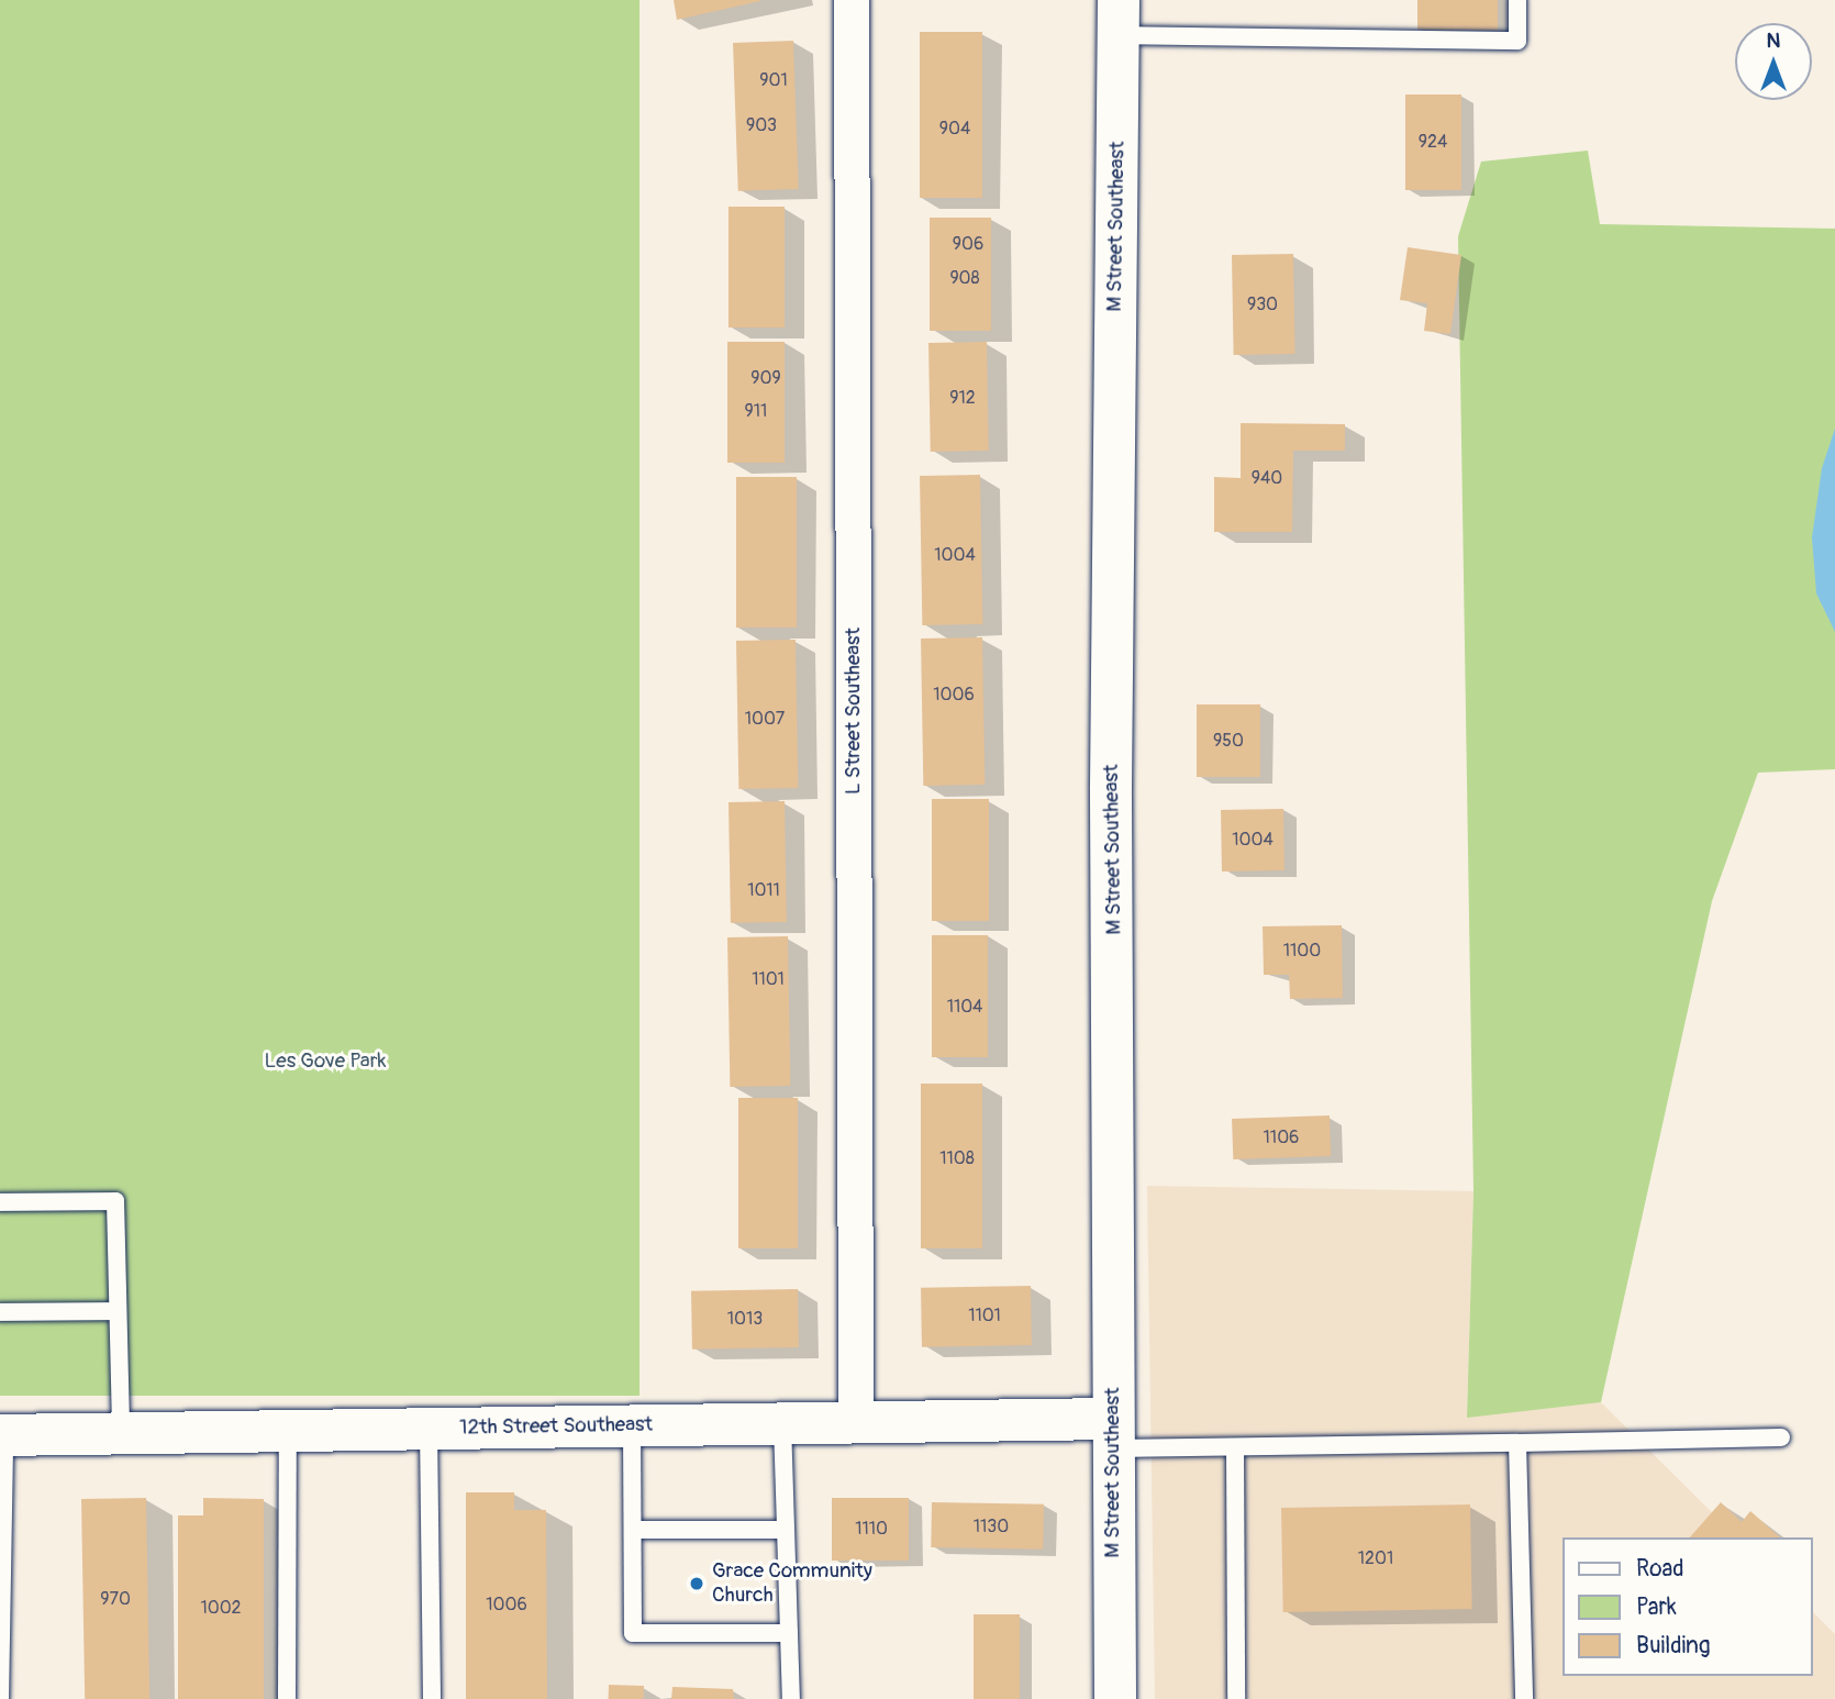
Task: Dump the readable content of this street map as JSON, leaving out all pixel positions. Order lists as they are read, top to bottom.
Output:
{
  "streets": {
    "main road": ["M Street Southeast", "12th Street Southeast"],
    "street": ["L Street Southeast"]
  },
  "crossings": [
    ["M Street Southeast", "12th Street Southeast"],
    ["L Street Southeast", "12th Street Southeast"]
  ],
  "parks": ["Les Gove Park"],
  "places": ["Grace Community Church"],
  "house_numbers": [
    "901",
    "903",
    "904",
    "924",
    "906",
    "908",
    "930",
    "909",
    "912",
    "911",
    "940",
    "1004",
    "1006",
    "1007",
    "950",
    "1004",
    "1011",
    "1100",
    "1101",
    "1104",
    "1106",
    "1108",
    "1101",
    "1013",
    "1130",
    "1110",
    "1201",
    "970",
    "1006",
    "1002"
  ],
  "legend": ["Road", "Park", "Building"],
  "north": "top"
}
